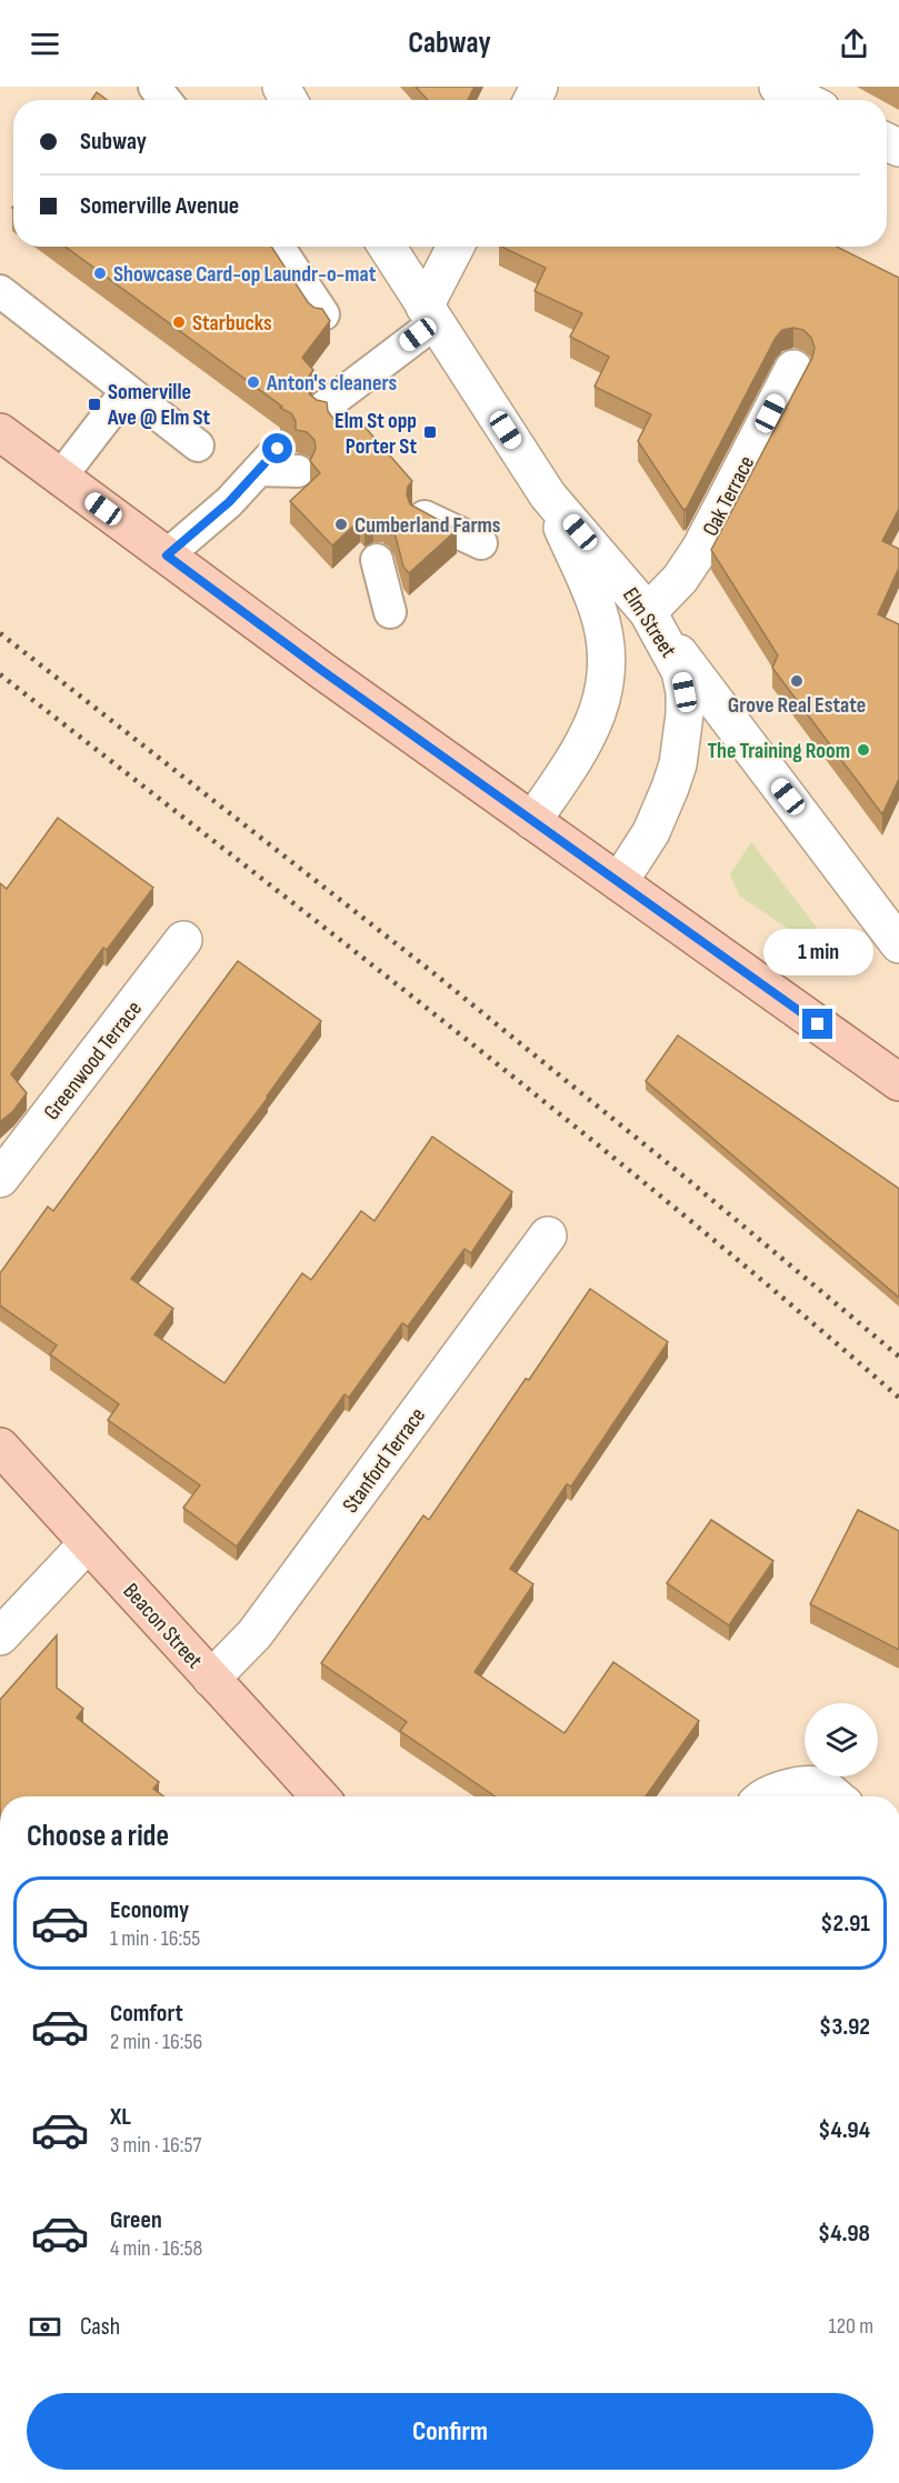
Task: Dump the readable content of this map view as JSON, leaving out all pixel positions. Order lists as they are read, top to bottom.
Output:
{
  "streets": {
    "main road": ["Beacon Street"],
    "street": [
      "Oak Terrace",
      "Elm Street",
      "Greenwood Terrace",
      "Stanford Terrace"
    ]
  },
  "crossings": [
    ["Oak Terrace", "Elm Street"],
    ["Stanford Terrace", "Beacon Street"]
  ],
  "places": {
    "other": [
      "Showcase Card-op Laundr-o-mat",
      "Starbucks",
      "Anton's cleaners",
      "Cumberland Farms",
      "Grove Real Estate",
      "The Training Room"
    ],
    "transit": ["Somerville Ave @ Elm St", "Elm St opp Porter St"]
  },
  "page": {
    "header": "Cabway",
    "banner": ["Subway", "Somerville Avenue"],
    "bubble": "1 min",
    "heading": "Choose a ride",
    "list": [
      {
        "name": "Economy",
        "note": "1 min · 16:55",
        "value": "$2.91"
      },
      {
        "name": "Comfort",
        "note": "2 min · 16:56",
        "value": "$3.92"
      },
      {
        "name": "XL",
        "note": "3 min · 16:57",
        "value": "$4.94"
      },
      {
        "name": "Green",
        "note": "4 min · 16:58",
        "value": "$4.98"
      }
    ],
    "pay": ["Cash", "120 m"],
    "buttons": "Confirm"
  }
}
